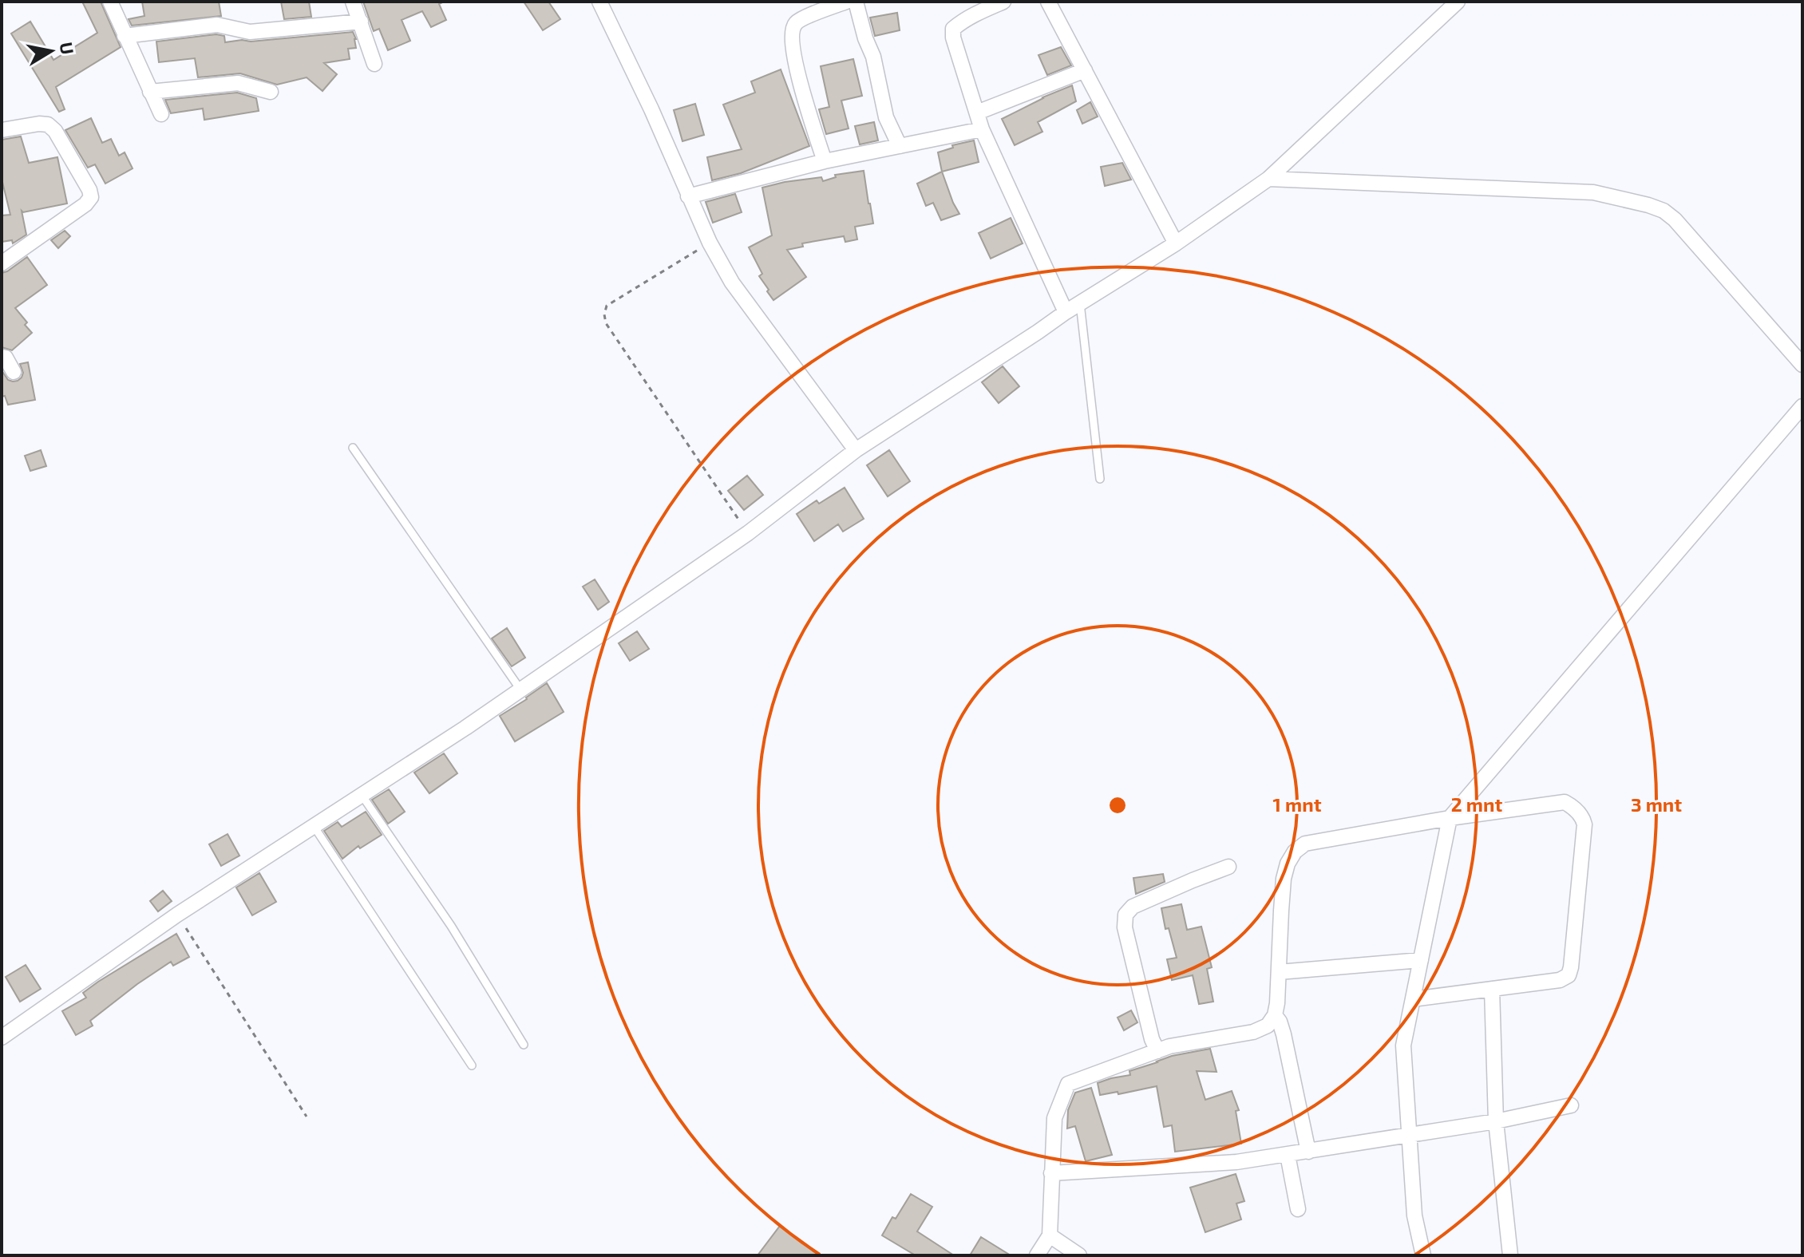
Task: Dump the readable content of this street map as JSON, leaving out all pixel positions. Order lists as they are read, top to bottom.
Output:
{
  "north": "right",
  "rings": ["1 mnt", "2 mnt", "3 mnt"]
}
